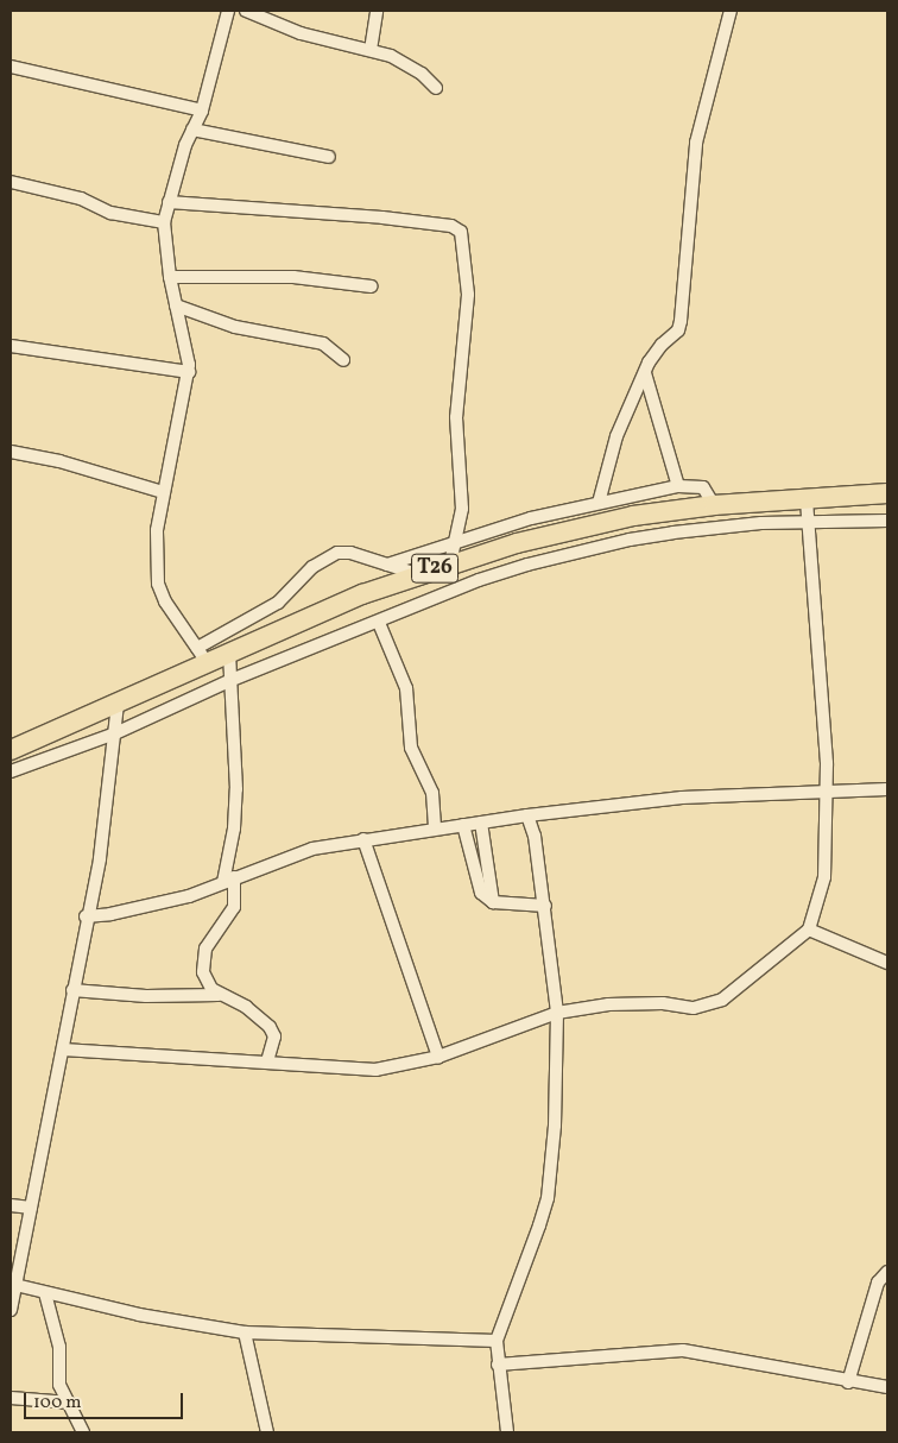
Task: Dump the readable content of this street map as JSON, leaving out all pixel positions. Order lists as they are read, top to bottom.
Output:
{
  "streets": {
    "highway": ["T26"]
  },
  "scale_bar": "100 m"
}
